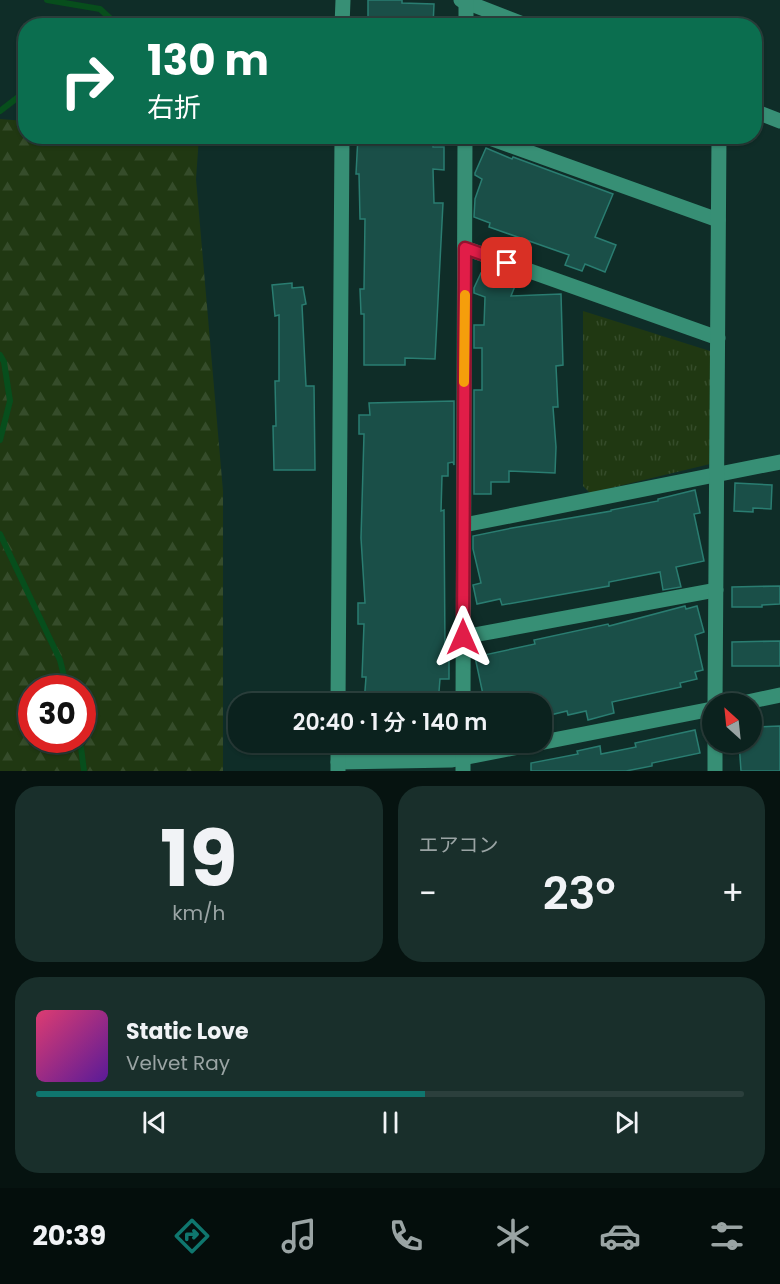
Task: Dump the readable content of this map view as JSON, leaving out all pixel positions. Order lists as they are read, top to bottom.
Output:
{
  "north": "top left",
  "page": {
    "turn": ["130 m", "右折"],
    "limit": "30",
    "trip": "20:40 · 1 分 · 140 m",
    "tile": [
      ["19", "km/h"],
      "エアコン"
    ],
    "heat": ["−", "23°", "+"],
    "song": ["Static Love", "Velvet Ray"],
    "tabs": "20:39"
  }
}
